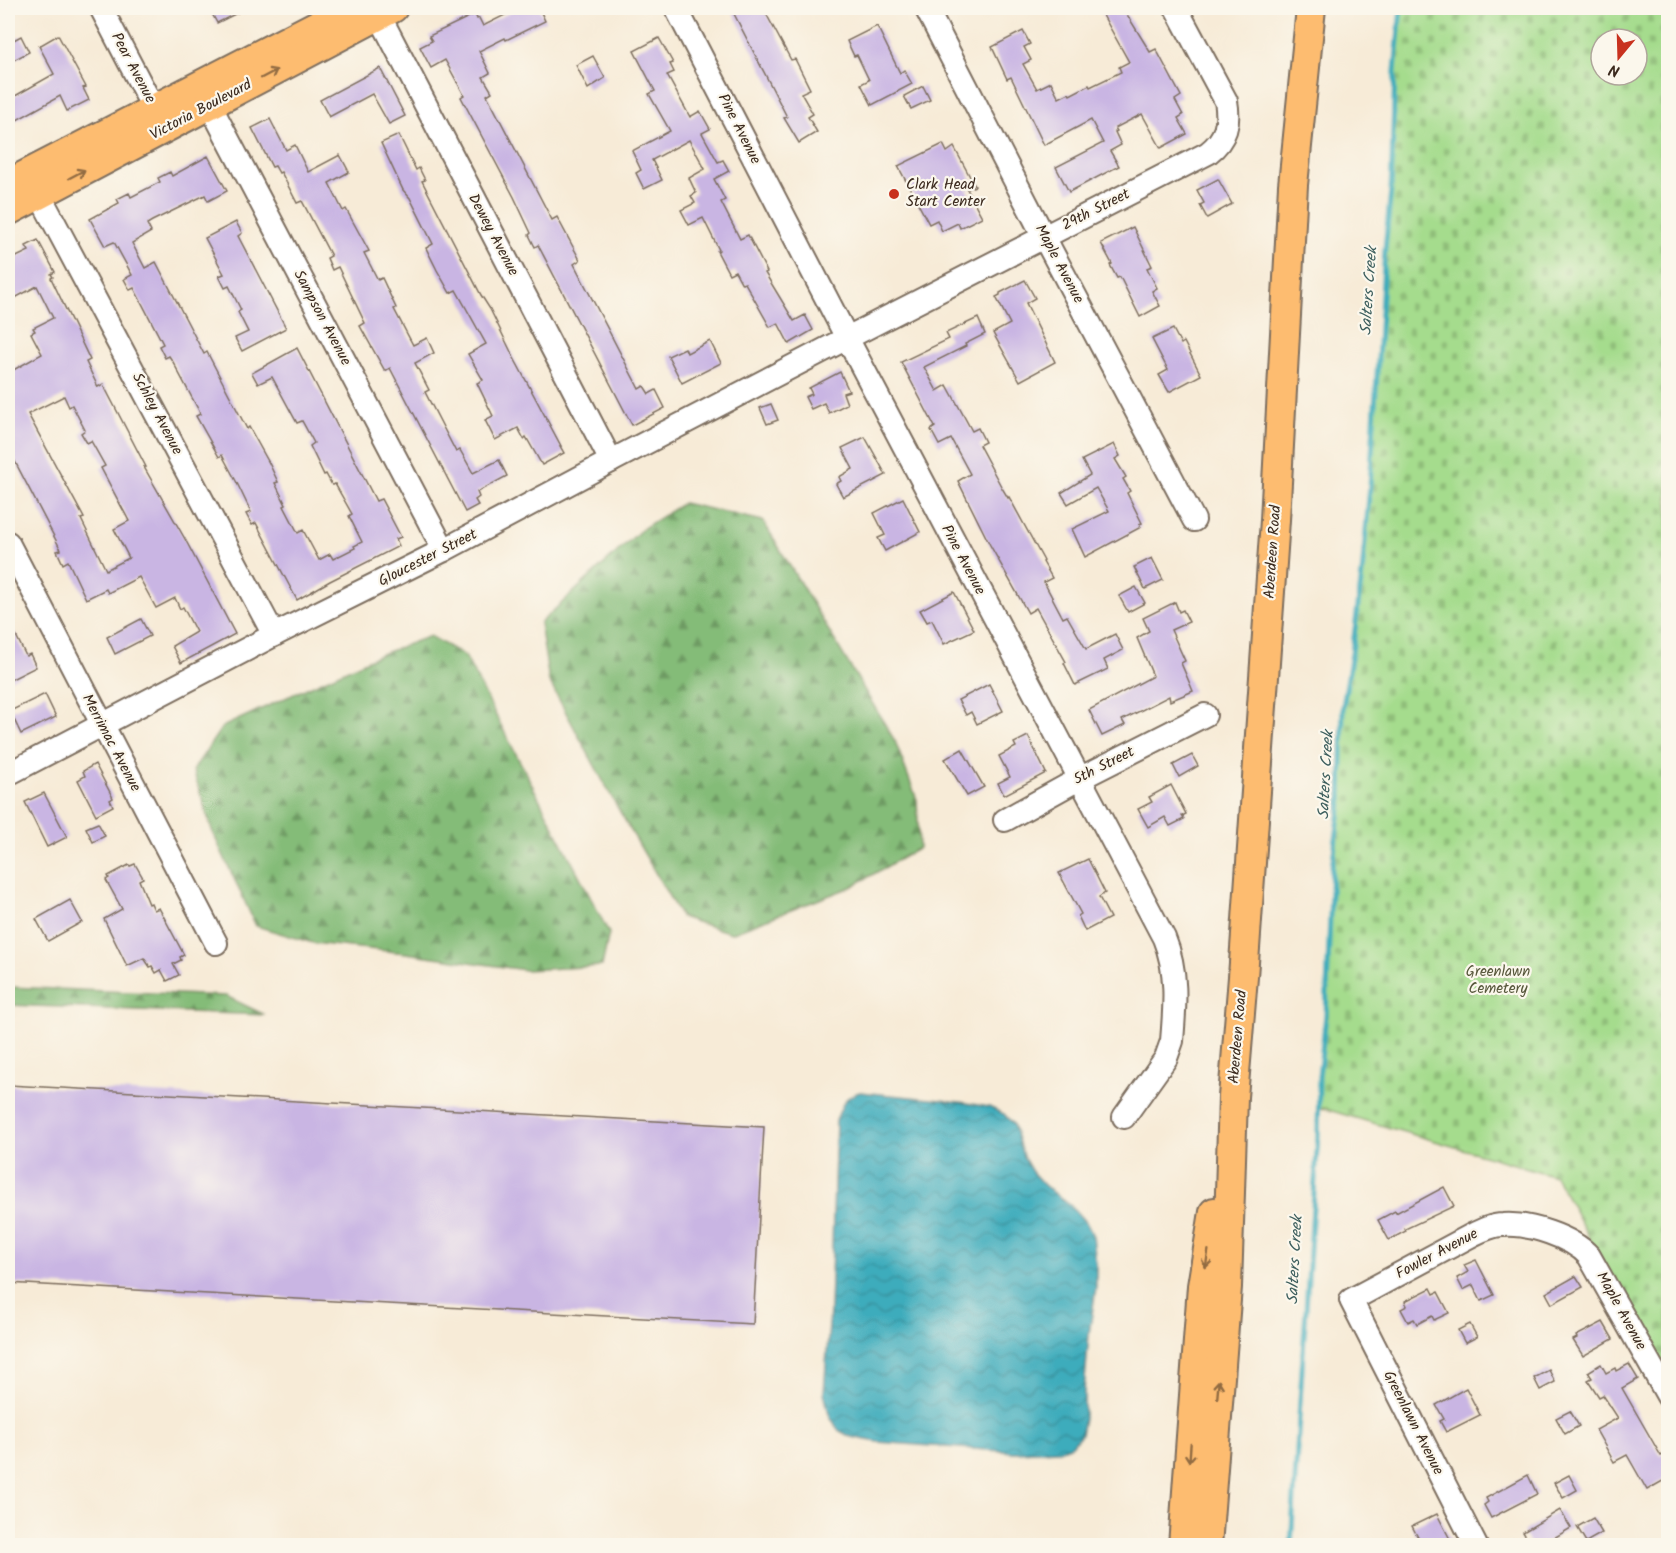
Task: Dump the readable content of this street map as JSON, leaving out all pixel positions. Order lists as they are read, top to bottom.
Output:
{
  "streets": {
    "main road": ["Victoria Boulevard", "Aberdeen Road"],
    "street": [
      "Pear Avenue",
      "Pine Avenue",
      "29th Street",
      "Dewey Avenue",
      "Maple Avenue",
      "Sampson Avenue",
      "Schley Avenue",
      "Gloucester Street",
      "Merrimac Avenue",
      "5th Street",
      "Fowler Avenue",
      "Greenlawn Avenue"
    ]
  },
  "crossings": [
    ["Pear Avenue", "Victoria Boulevard"],
    ["Victoria Boulevard", "Dewey Avenue"],
    ["Victoria Boulevard", "Sampson Avenue"],
    ["Victoria Boulevard", "Schley Avenue"],
    ["Pine Avenue", "29th Street"],
    ["Pine Avenue", "Gloucester Street"],
    ["Pine Avenue", "5th Street"],
    ["29th Street", "Maple Avenue"],
    ["29th Street", "Gloucester Street"],
    ["Dewey Avenue", "Gloucester Street"],
    ["Maple Avenue", "Fowler Avenue"],
    ["Sampson Avenue", "Gloucester Street"],
    ["Schley Avenue", "Gloucester Street"],
    ["Gloucester Street", "Merrimac Avenue"],
    ["Fowler Avenue", "Greenlawn Avenue"]
  ],
  "water": ["Salters Creek"],
  "parks": ["Greenlawn Cemetery"],
  "places": ["Clark Head Start Center"],
  "north": "bottom"
}
